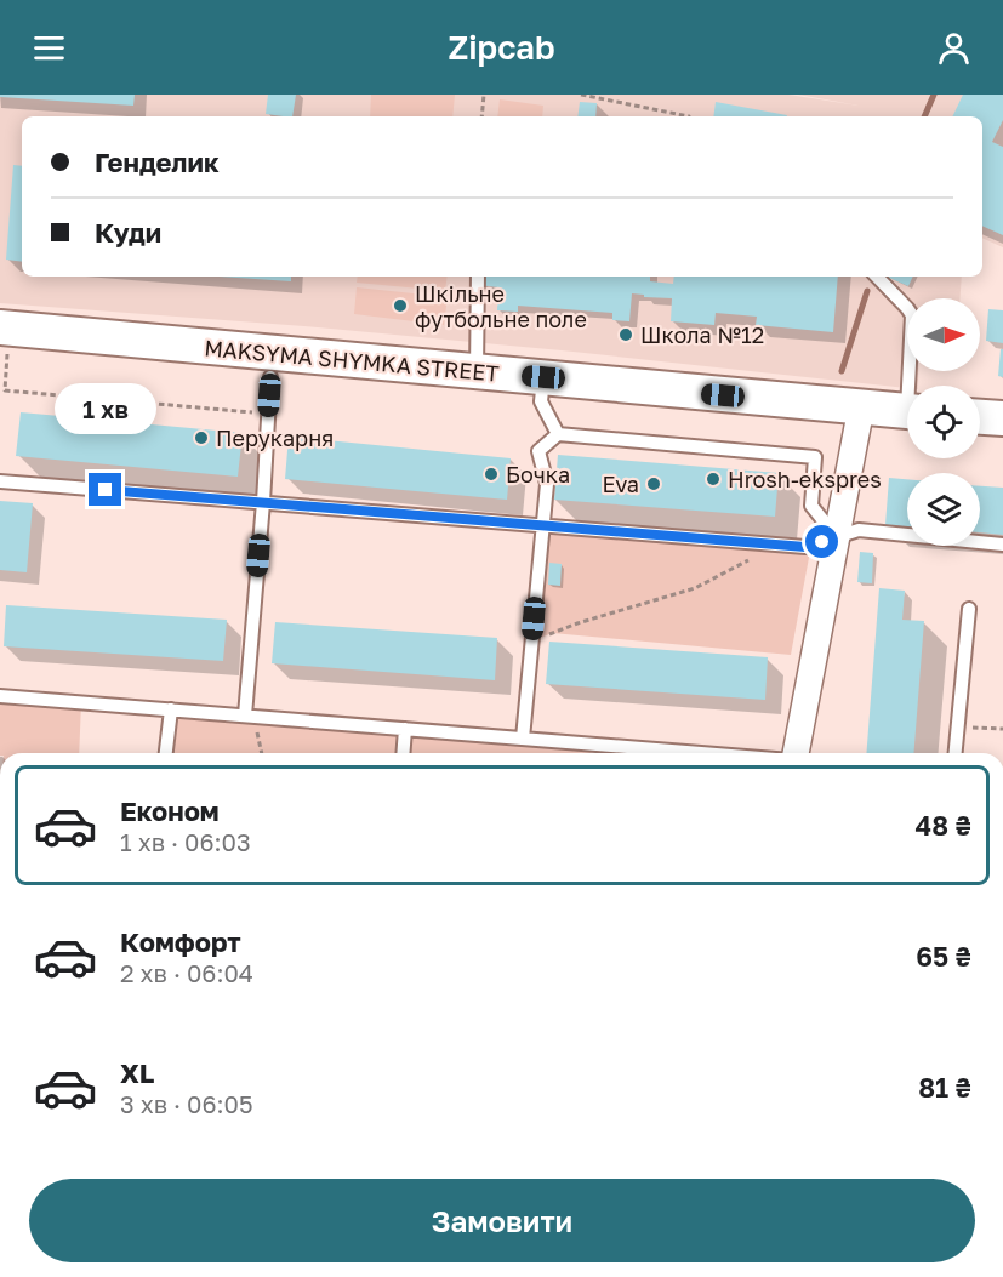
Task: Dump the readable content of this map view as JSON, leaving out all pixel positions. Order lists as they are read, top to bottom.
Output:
{
  "streets": {
    "main road": ["MAKSYMA SHYMKA STREET"]
  },
  "places": [
    "Шкільне футбольне поле",
    "Школа №12",
    "Перукарня",
    "Бочка",
    "Hrosh-ekspres",
    "Eva"
  ],
  "north": "right",
  "page": {
    "header": "Zipcab",
    "banner": ["Генделик", "Куди"],
    "bubble": "1 хв",
    "list": [
      {
        "name": "Економ",
        "note": "1 хв · 06:03",
        "value": "48 ₴"
      },
      {
        "name": "Комфорт",
        "note": "2 хв · 06:04",
        "value": "65 ₴"
      },
      {
        "name": "XL",
        "note": "3 хв · 06:05",
        "value": "81 ₴"
      }
    ],
    "buttons": "Замовити"
  }
}
